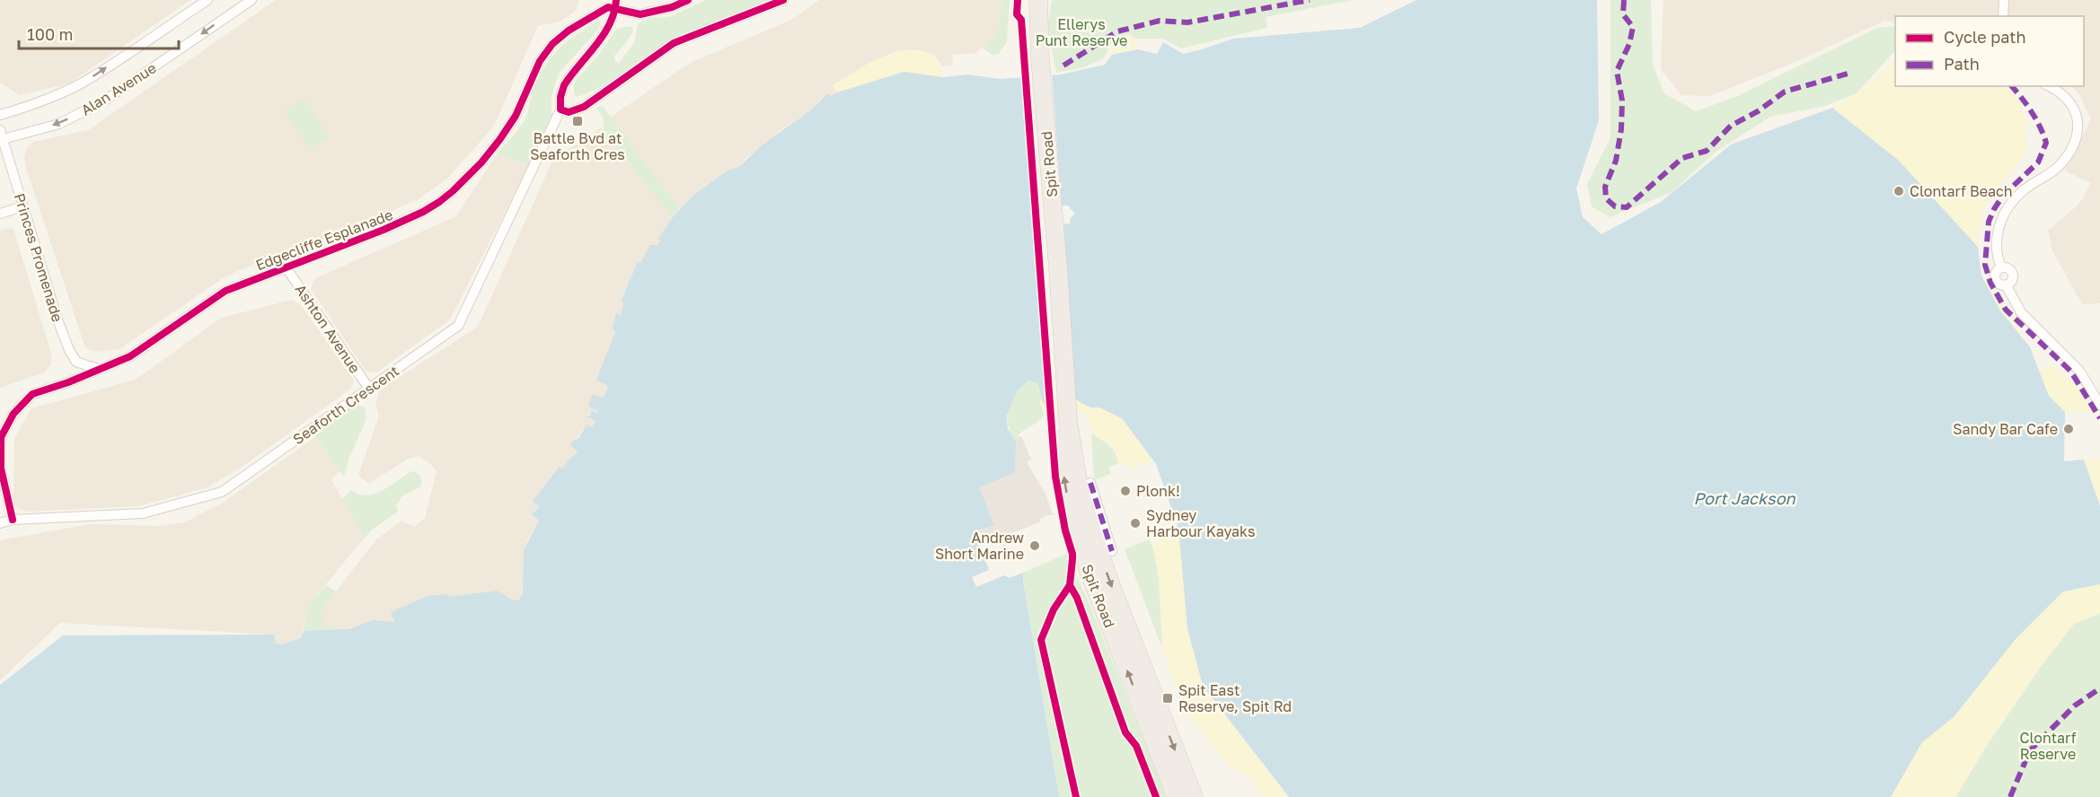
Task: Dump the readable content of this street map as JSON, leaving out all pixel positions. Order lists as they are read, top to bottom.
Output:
{
  "streets": {
    "highway": ["Spit Road"],
    "street": [
      "Alan Avenue",
      "Edgecliffe Esplanade",
      "Princes Promenade",
      "Ashton Avenue",
      "Seaforth Crescent"
    ]
  },
  "crossings": [
    ["Alan Avenue", "Princes Promenade"],
    ["Edgecliffe Esplanade", "Princes Promenade"],
    ["Edgecliffe Esplanade", "Ashton Avenue"],
    ["Edgecliffe Esplanade", "Seaforth Crescent"],
    ["Ashton Avenue", "Seaforth Crescent"]
  ],
  "water": ["Port Jackson"],
  "parks": ["Ellerys Punt Reserve", "Clontarf Reserve"],
  "places": {
    "transit": ["Battle Bvd at Seaforth Cres", "Spit East Reserve, Spit Rd"],
    "other": [
      "Clontarf Beach",
      "Sandy Bar Cafe",
      "Plonk!",
      "Sydney Harbour Kayaks",
      "Andrew Short Marine"
    ]
  },
  "legend": ["Cycle path", "Path"],
  "scale_bar": "100 m"
}
